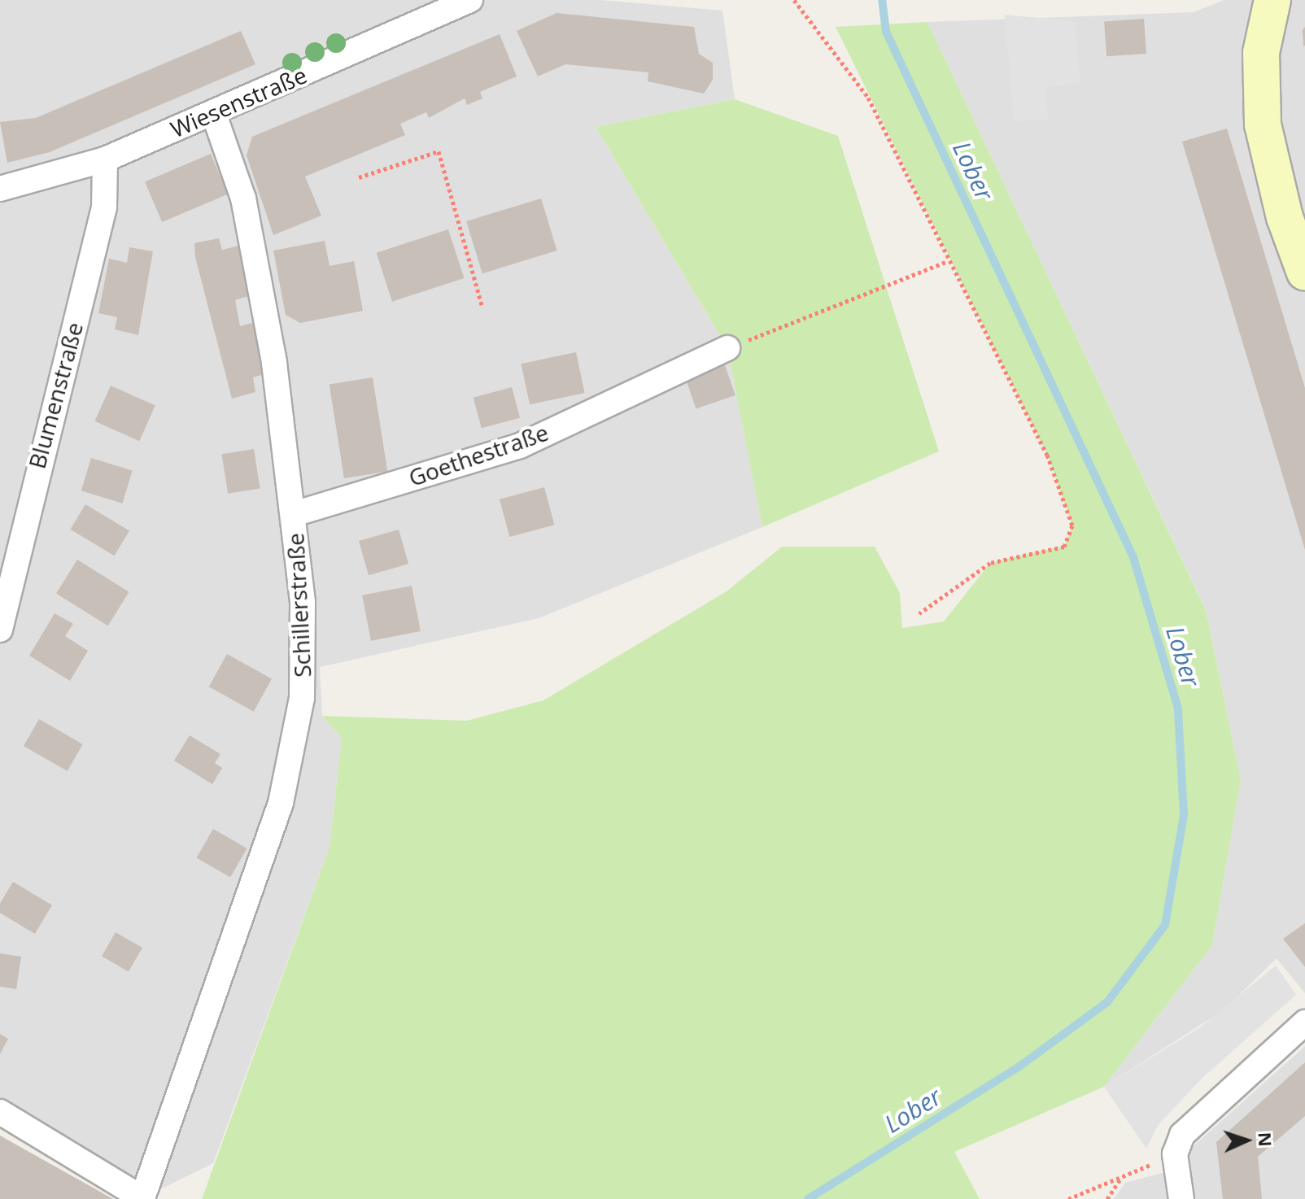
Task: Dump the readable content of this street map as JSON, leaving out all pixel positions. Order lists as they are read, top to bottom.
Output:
{
  "streets": {
    "street": [
      "Wiesenstraße",
      "Blumenstraße",
      "Goethestraße",
      "Schillerstraße"
    ]
  },
  "crossings": [
    ["Wiesenstraße", "Blumenstraße"],
    ["Wiesenstraße", "Schillerstraße"],
    ["Goethestraße", "Schillerstraße"]
  ],
  "water": ["Lober"],
  "north": "right"
}
